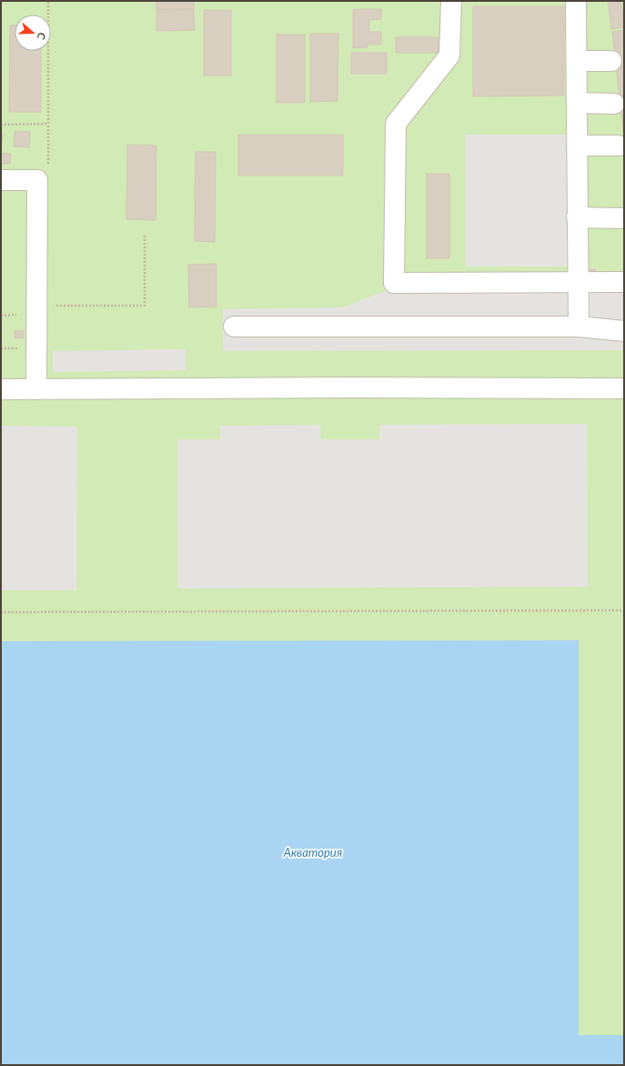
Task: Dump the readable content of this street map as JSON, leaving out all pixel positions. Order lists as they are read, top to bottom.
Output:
{
  "water": ["Акватория"],
  "north": "right"
}
